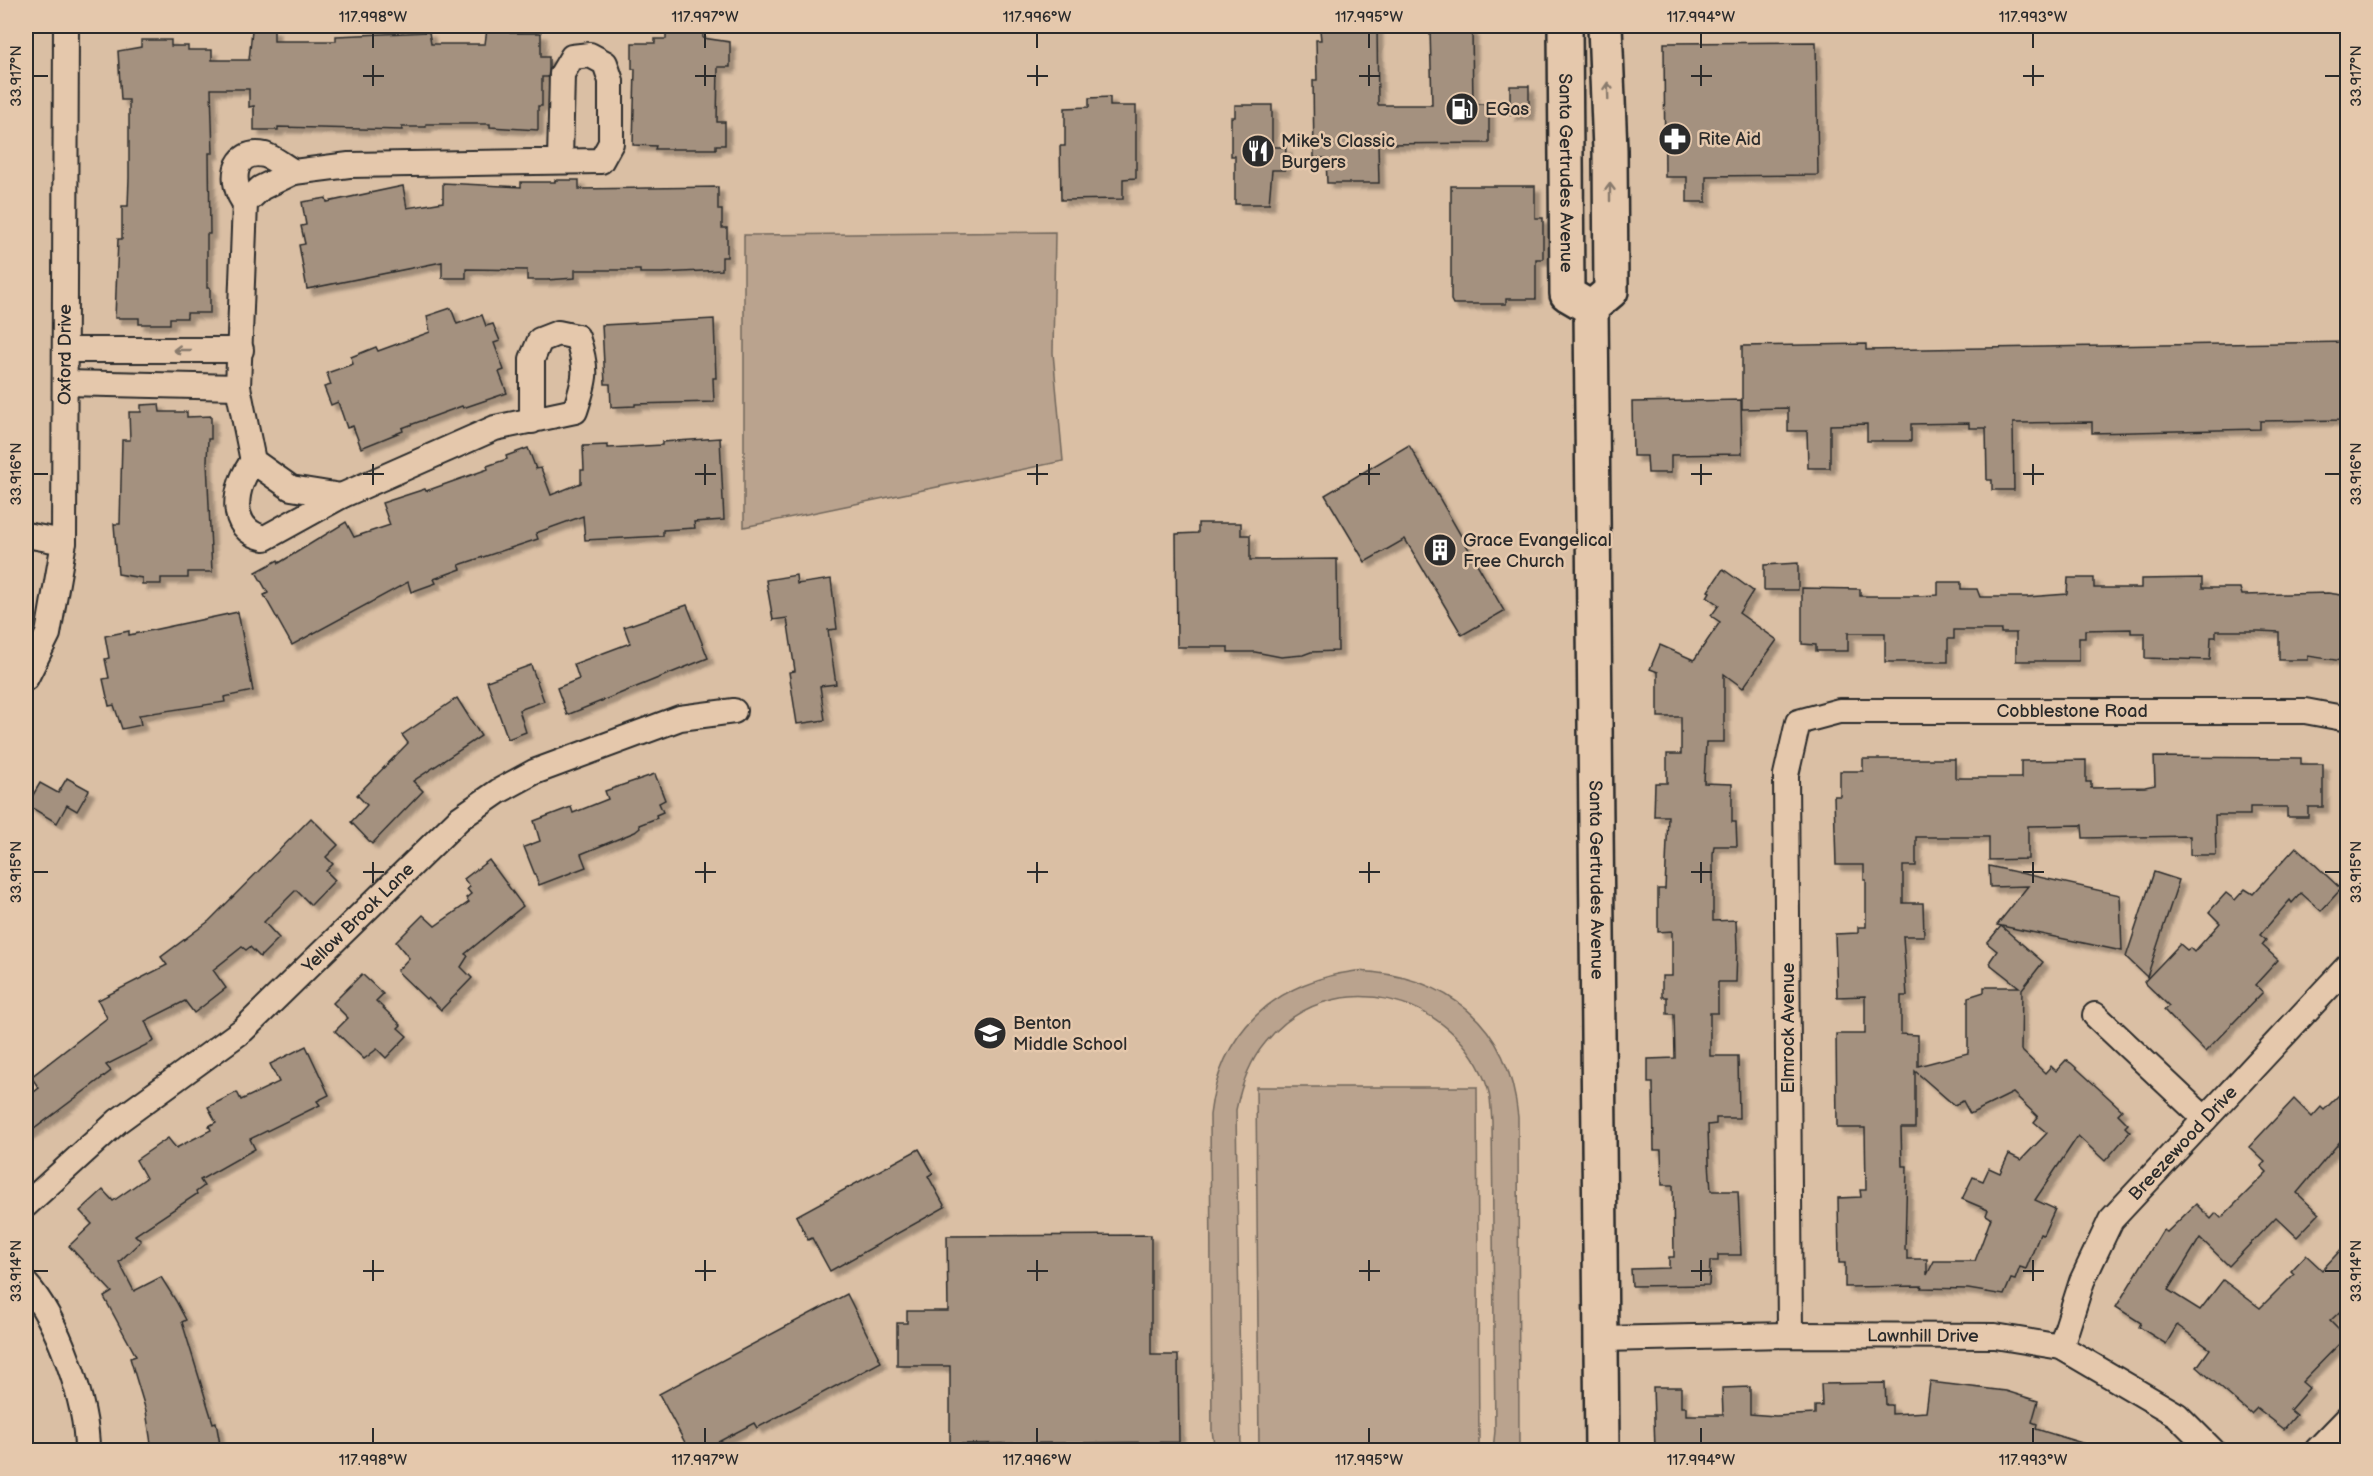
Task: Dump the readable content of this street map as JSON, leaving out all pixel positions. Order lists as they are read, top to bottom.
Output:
{
  "streets": {
    "main road": ["Santa Gertrudes Avenue"],
    "street": [
      "Oxford Drive",
      "Cobblestone Road",
      "Yellow Brook Lane",
      "Elmrock Avenue",
      "Breezewood Drive",
      "Lawnhill Drive"
    ]
  },
  "crossings": [
    ["Santa Gertrudes Avenue", "Lawnhill Drive"],
    ["Cobblestone Road", "Elmrock Avenue"],
    ["Elmrock Avenue", "Lawnhill Drive"],
    ["Breezewood Drive", "Lawnhill Drive"]
  ],
  "places": {
    "fuel station": ["EGas"],
    "pharmacy": ["Rite Aid"],
    "restaurant": ["Mike's Classic Burgers"],
    "building": ["Grace Evangelical Free Church"],
    "school or university": ["Benton Middle School"]
  },
  "coordinates": [
    "117.998°W",
    "117.997°W",
    "117.996°W",
    "117.995°W",
    "117.994°W",
    "117.993°W",
    "33.917°N",
    "33.916°N",
    "33.915°N",
    "33.914°N"
  ]
}
